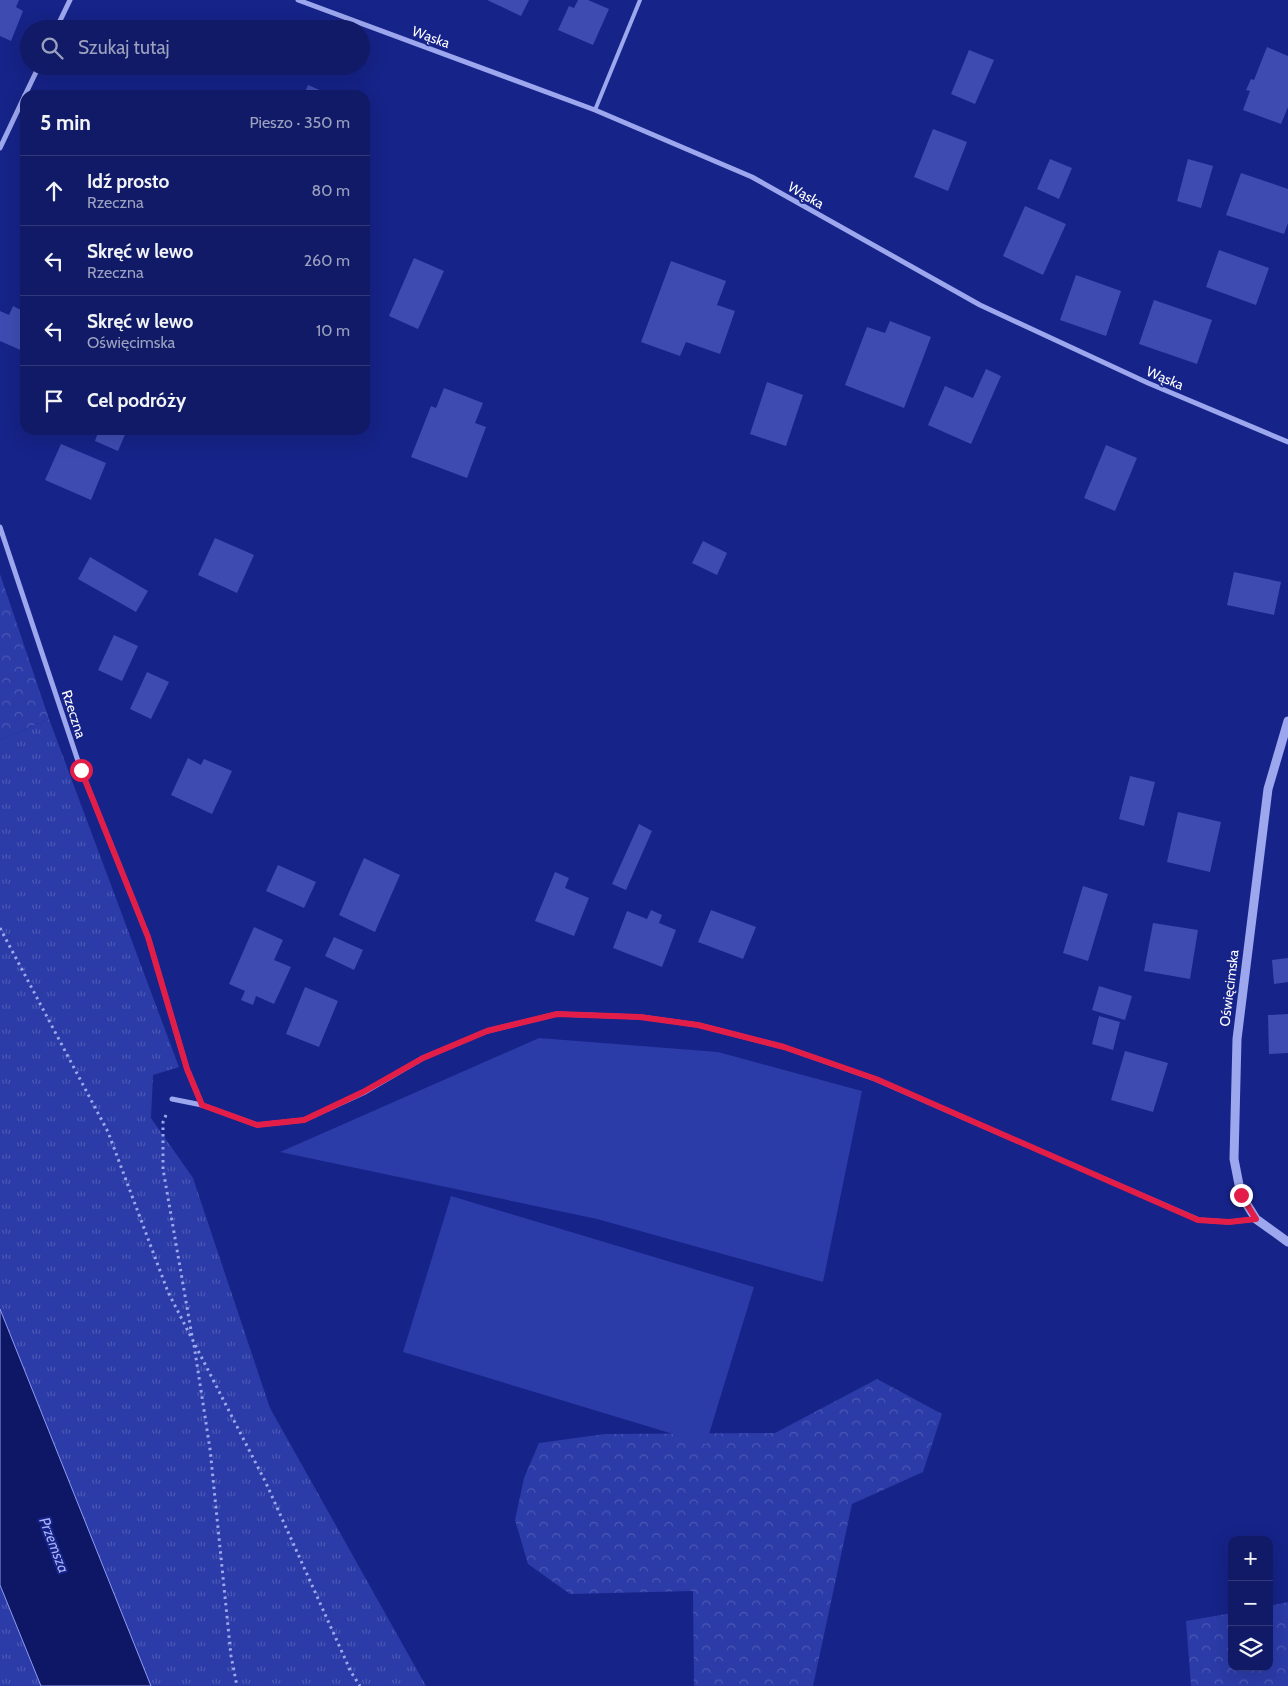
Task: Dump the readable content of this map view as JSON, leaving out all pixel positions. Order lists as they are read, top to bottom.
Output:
{
  "streets": {
    "street": ["Wąska", "Rzeczna", "Oświęcimska"]
  },
  "water": ["Przemsza"],
  "page": {
    "search": "Szukaj tutaj",
    "heading": ["5 min", "Pieszo · 350 m"],
    "list": [
      ["Idź prosto", "Rzeczna", "80 m"],
      ["Skręć w lewo", "Rzeczna", "260 m"],
      ["Skręć w lewo", "Oświęcimska", "10 m"],
      "Cel podróży"
    ],
    "map_buttons": ["+", "−"]
  }
}
